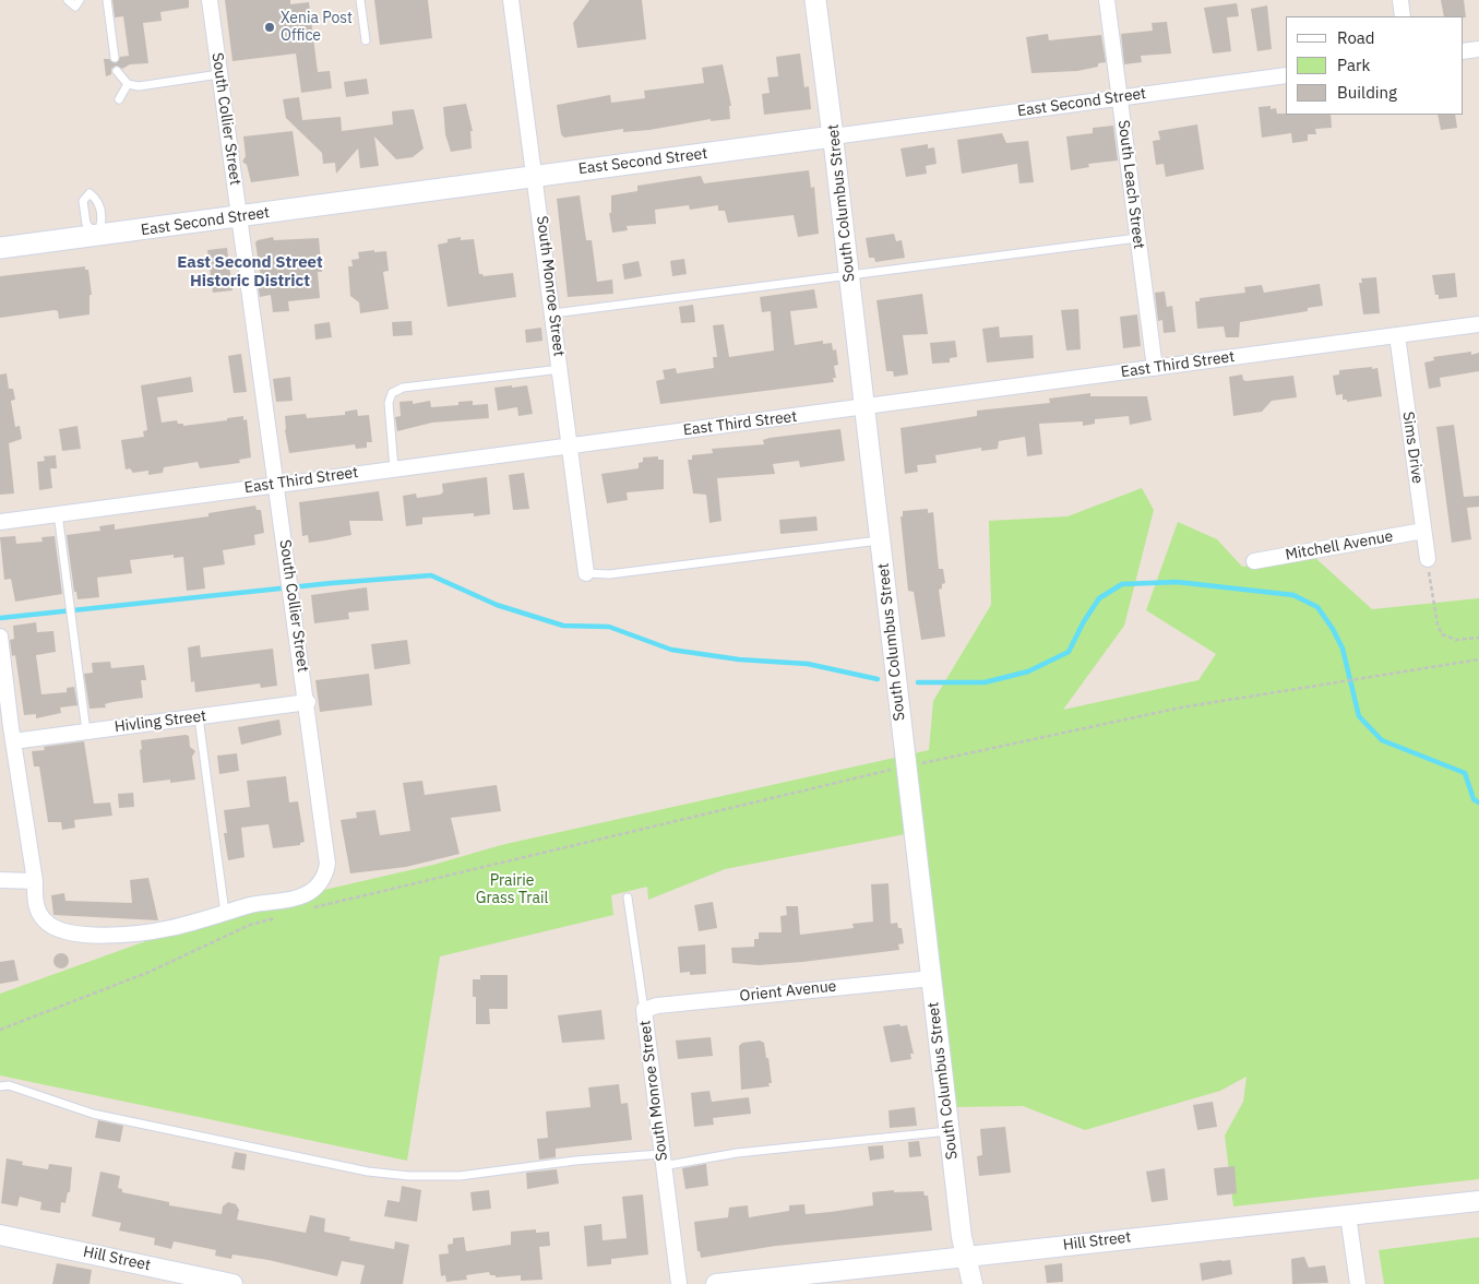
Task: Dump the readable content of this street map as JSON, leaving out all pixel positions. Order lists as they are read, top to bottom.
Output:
{
  "streets": {
    "main road": ["East Second Street", "South Columbus Street"],
    "street": [
      "South Collier Street",
      "South Leach Street",
      "South Monroe Street",
      "East Third Street",
      "Sims Drive",
      "Mitchell Avenue",
      "Hivling Street",
      "Orient Avenue",
      "Hill Street"
    ]
  },
  "crossings": [
    ["East Second Street", "South Collier Street"],
    ["East Second Street", "South Leach Street"],
    ["East Second Street", "South Columbus Street"],
    ["East Second Street", "South Monroe Street"],
    ["South Collier Street", "East Third Street"],
    ["South Collier Street", "Hivling Street"],
    ["South Leach Street", "East Third Street"],
    ["South Columbus Street", "East Third Street"],
    ["South Columbus Street", "Orient Avenue"],
    ["South Columbus Street", "Hill Street"],
    ["South Monroe Street", "East Third Street"],
    ["South Monroe Street", "Orient Avenue"],
    ["East Third Street", "Sims Drive"],
    ["Sims Drive", "Mitchell Avenue"]
  ],
  "districts": ["East Second Street Historic District"],
  "parks": ["Prairie Grass Trail"],
  "places": ["Xenia Post Office"],
  "legend": ["Road", "Park", "Building"]
}
